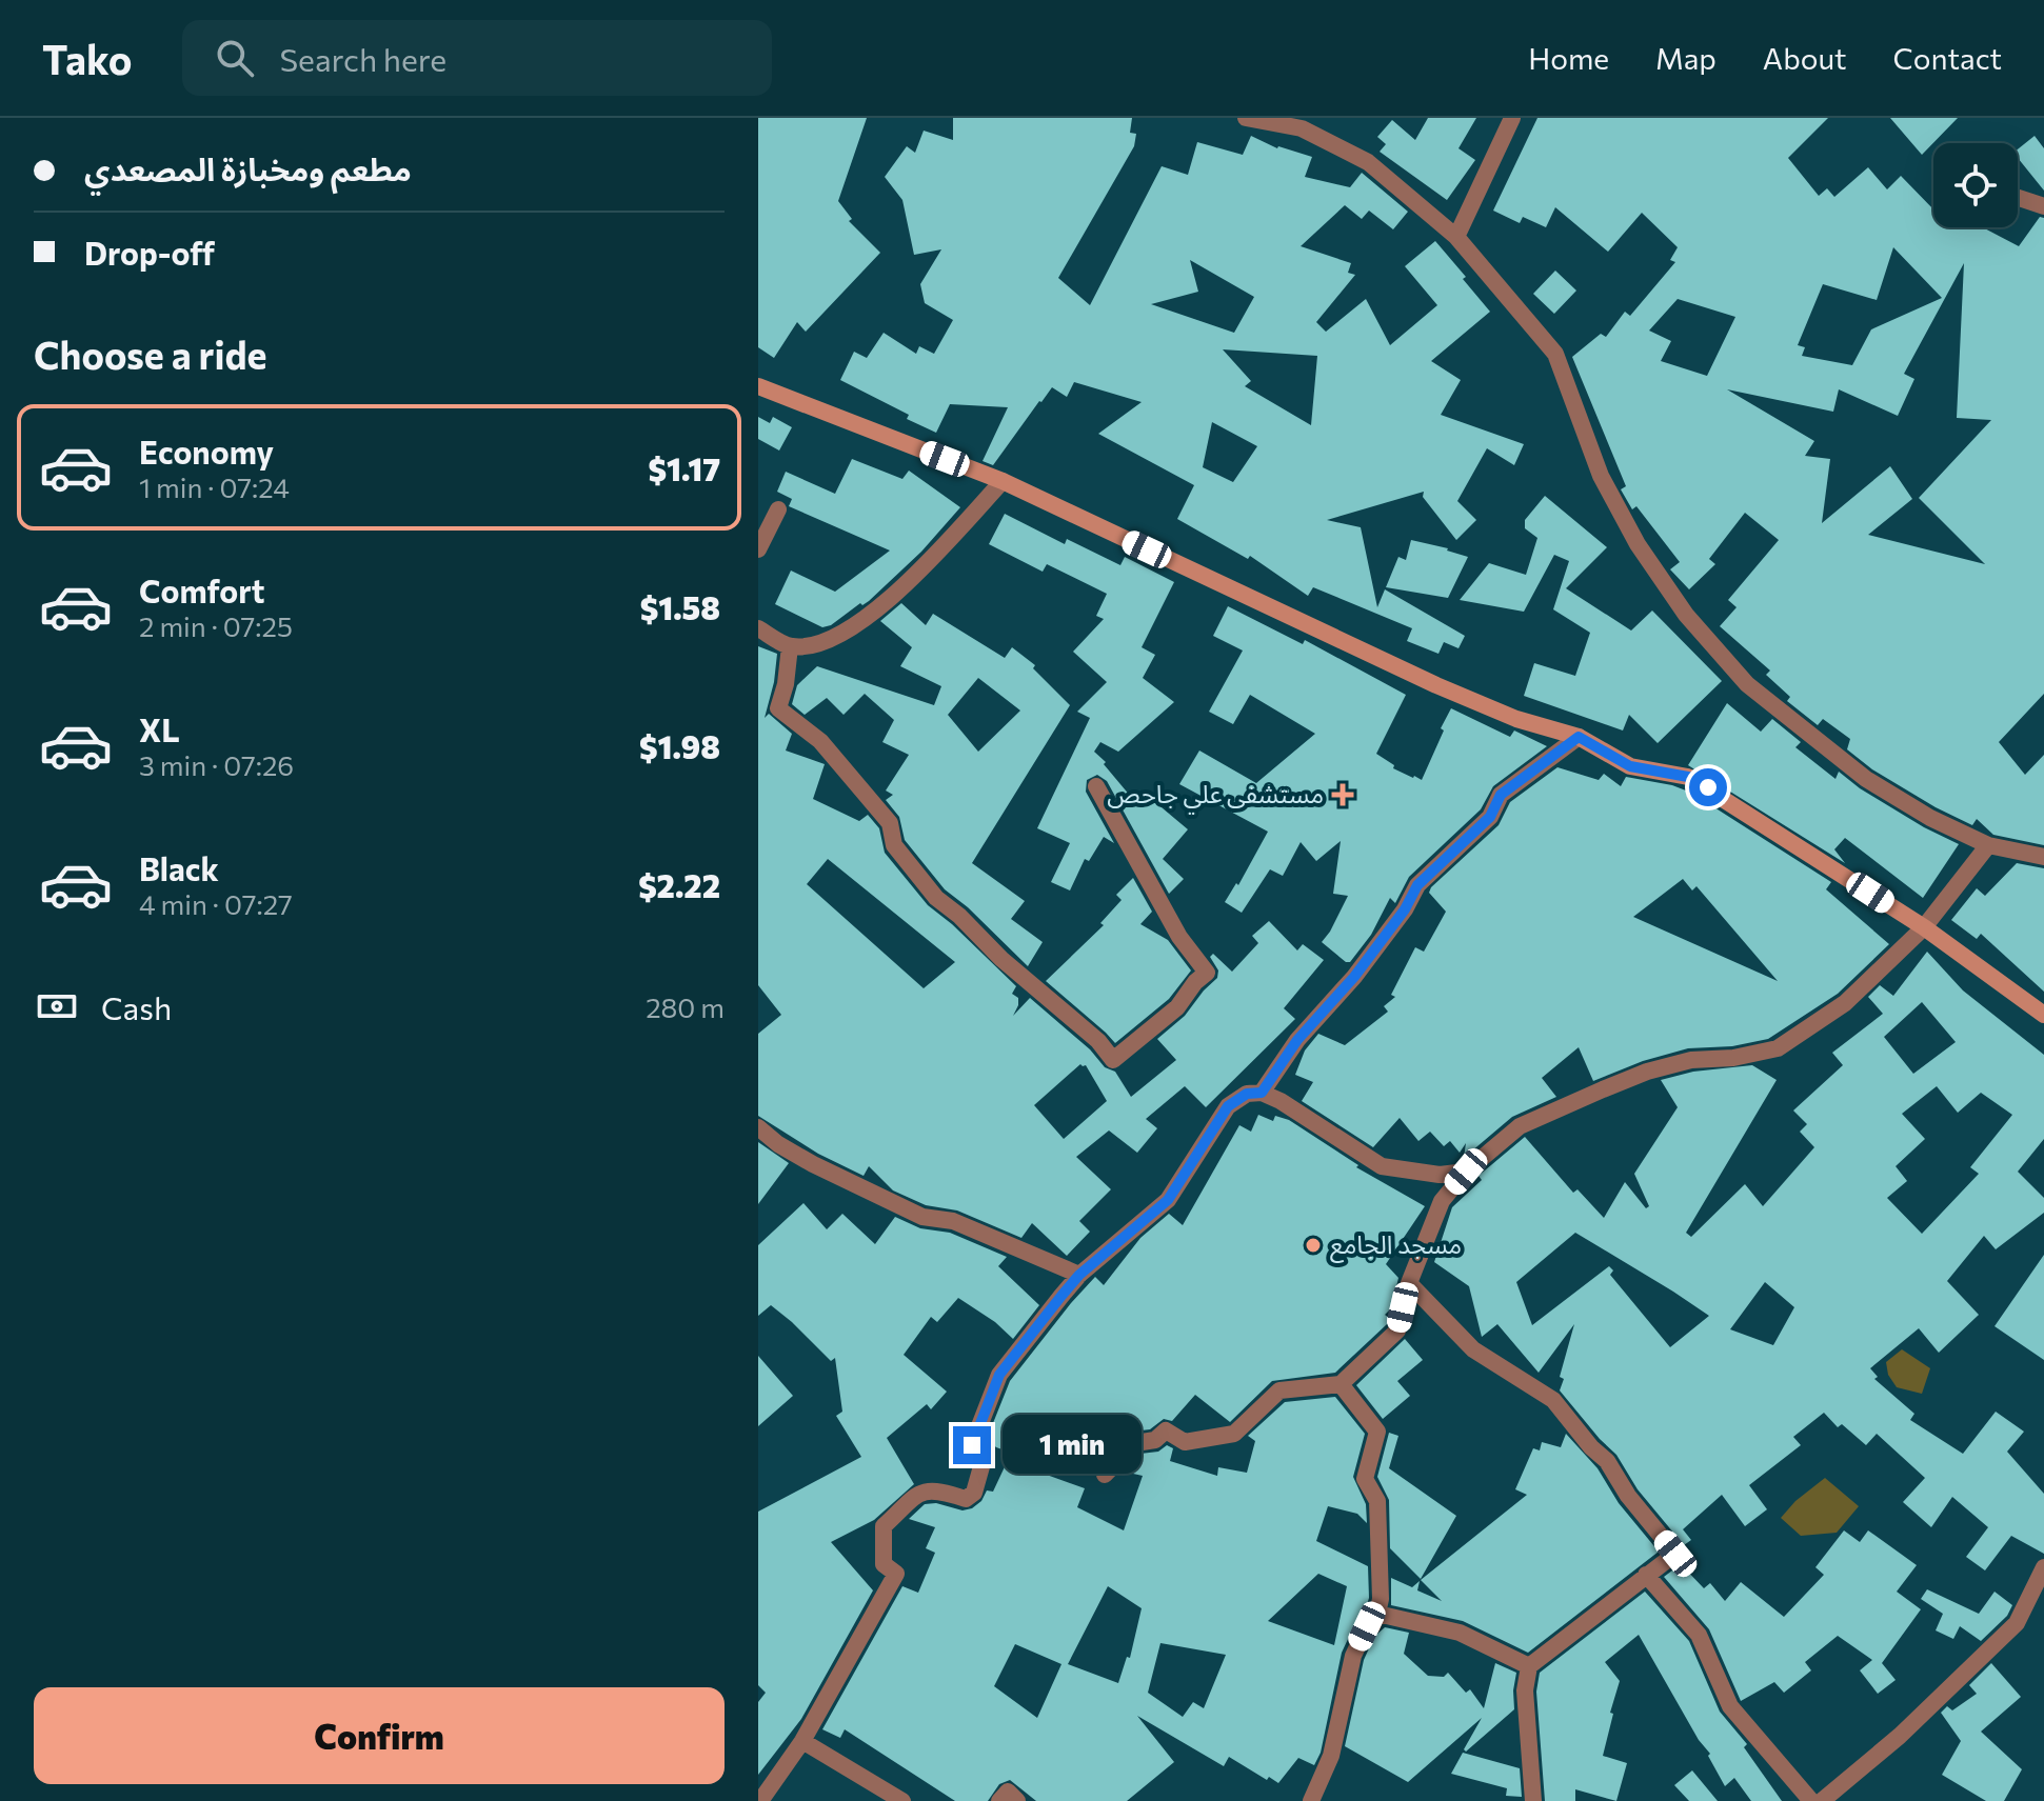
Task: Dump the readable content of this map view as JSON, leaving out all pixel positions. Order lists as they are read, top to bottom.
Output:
{
  "places": {
    "health": ["مستشفى علي جاحص"],
    "other": ["مسجد الجامع"]
  },
  "page": {
    "header": "Tako",
    "search": "Search here",
    "nav": [
      "Home",
      "Map",
      "About",
      "Contact"
    ],
    "banner": ["مطعم ومخبازة المصعدي", "Drop-off"],
    "heading": "Choose a ride",
    "list": [
      {
        "name": "Economy",
        "note": "1 min · 07:24",
        "value": "$1.17"
      },
      {
        "name": "Comfort",
        "note": "2 min · 07:25",
        "value": "$1.58"
      },
      {
        "name": "XL",
        "note": "3 min · 07:26",
        "value": "$1.98"
      },
      {
        "name": "Black",
        "note": "4 min · 07:27",
        "value": "$2.22"
      }
    ],
    "pay": ["Cash", "280 m"],
    "bubble": "1 min",
    "buttons": "Confirm"
  }
}
